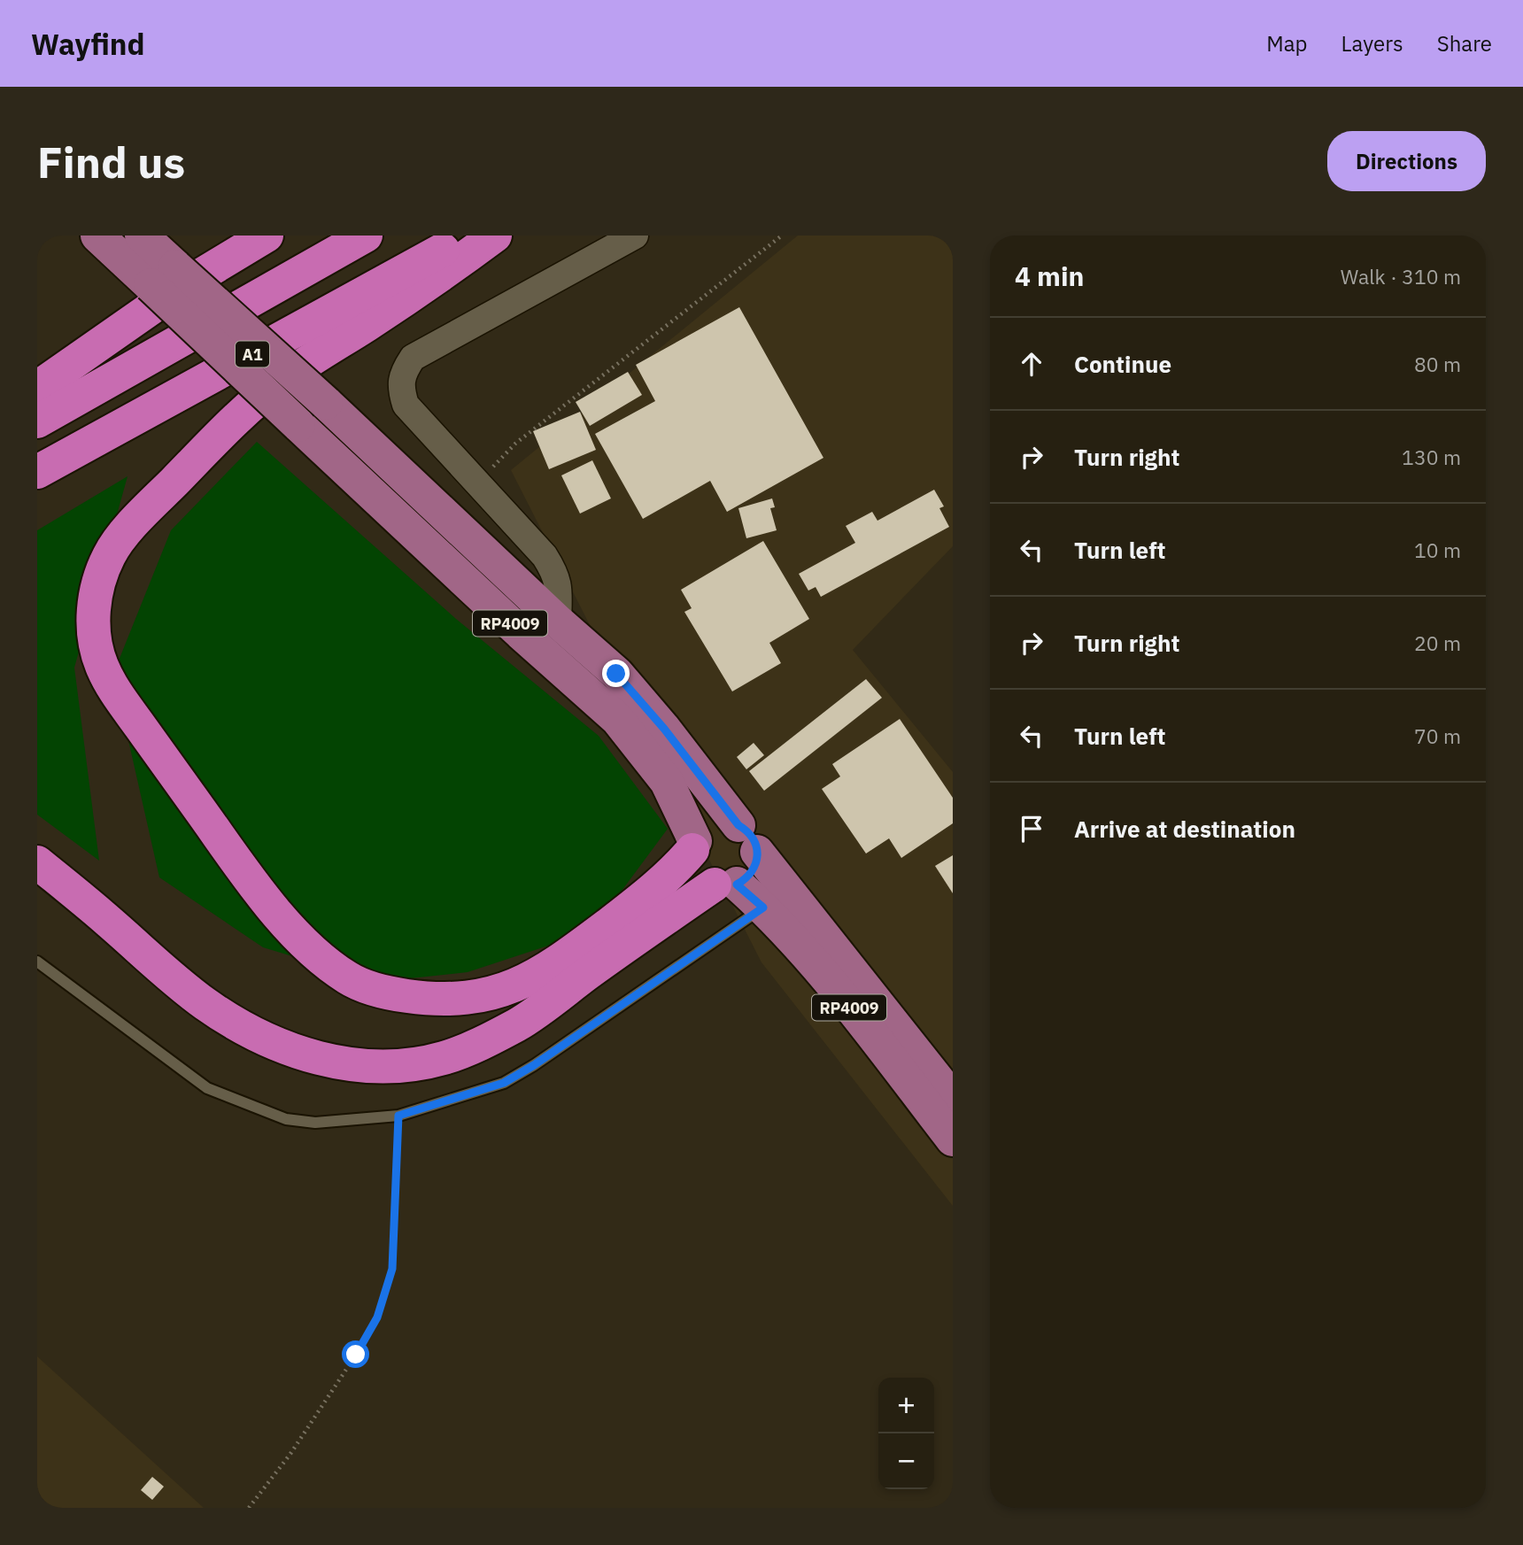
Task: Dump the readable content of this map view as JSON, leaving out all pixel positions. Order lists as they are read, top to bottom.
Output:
{
  "streets": {
    "highway": ["A1"],
    "main road": ["RP4009"]
  },
  "page": {
    "header": "Wayfind",
    "nav": ["Map", "Layers", "Share"],
    "buttons": "Directions",
    "title": "Find us",
    "heading": ["4 min", "Walk · 310 m"],
    "list": [
      ["Continue", "80 m"],
      ["Turn right", "130 m"],
      ["Turn left", "10 m"],
      ["Turn right", "20 m"],
      ["Turn left", "70 m"],
      "Arrive at destination"
    ],
    "map_buttons": ["+", "−"]
  }
}
